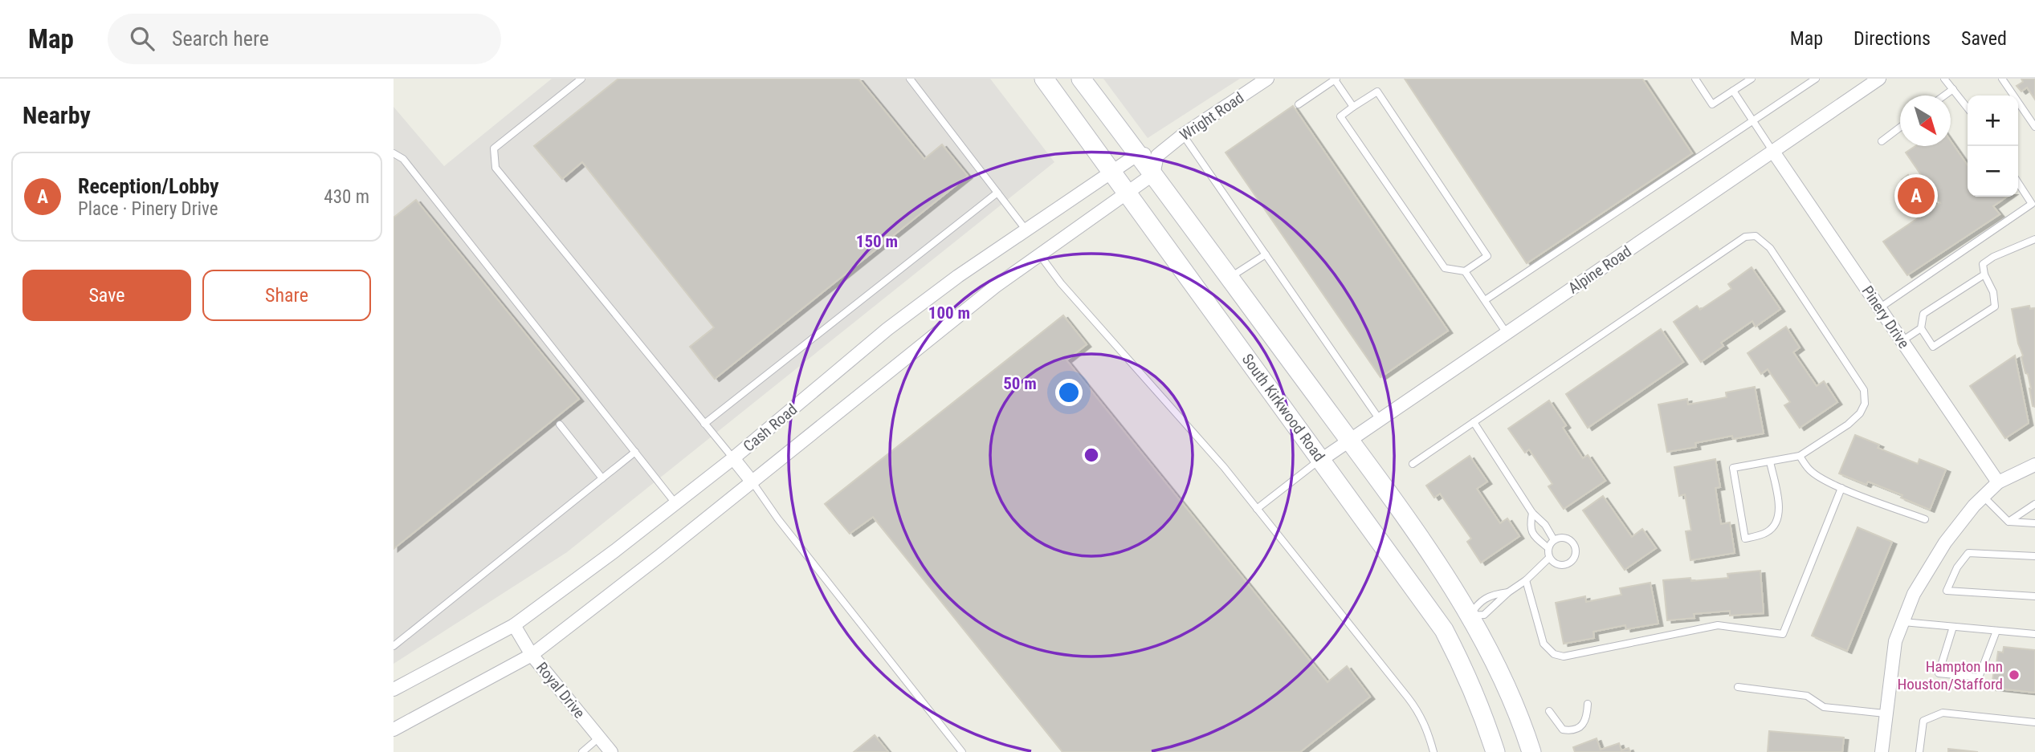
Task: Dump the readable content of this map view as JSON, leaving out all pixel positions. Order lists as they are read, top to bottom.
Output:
{
  "streets": {
    "main road": ["South Kirkwood Road"],
    "street": [
      "Wright Road",
      "Alpine Road",
      "Pinery Drive",
      "Cash Road",
      "Royal Drive"
    ]
  },
  "crossings": [
    ["Alpine Road", "Pinery Drive"],
    ["Alpine Road", "South Kirkwood Road"],
    ["South Kirkwood Road", "Cash Road"],
    ["Cash Road", "Royal Drive"]
  ],
  "places": ["Hampton Inn Houston/Stafford"],
  "north": "bottom right",
  "page": {
    "header": "Map",
    "search": "Search here",
    "nav": ["Map", "Directions", "Saved"],
    "heading": "Nearby",
    "map_buttons": ["+", "−"],
    "list": [
      {
        "mark": "A",
        "name": "Reception/Lobby",
        "note": "Place · Pinery Drive",
        "value": "430 m"
      }
    ],
    "pins": "A",
    "buttons": ["Save", "Share"]
  },
  "rings": ["150 m", "100 m", "50 m"]
}
